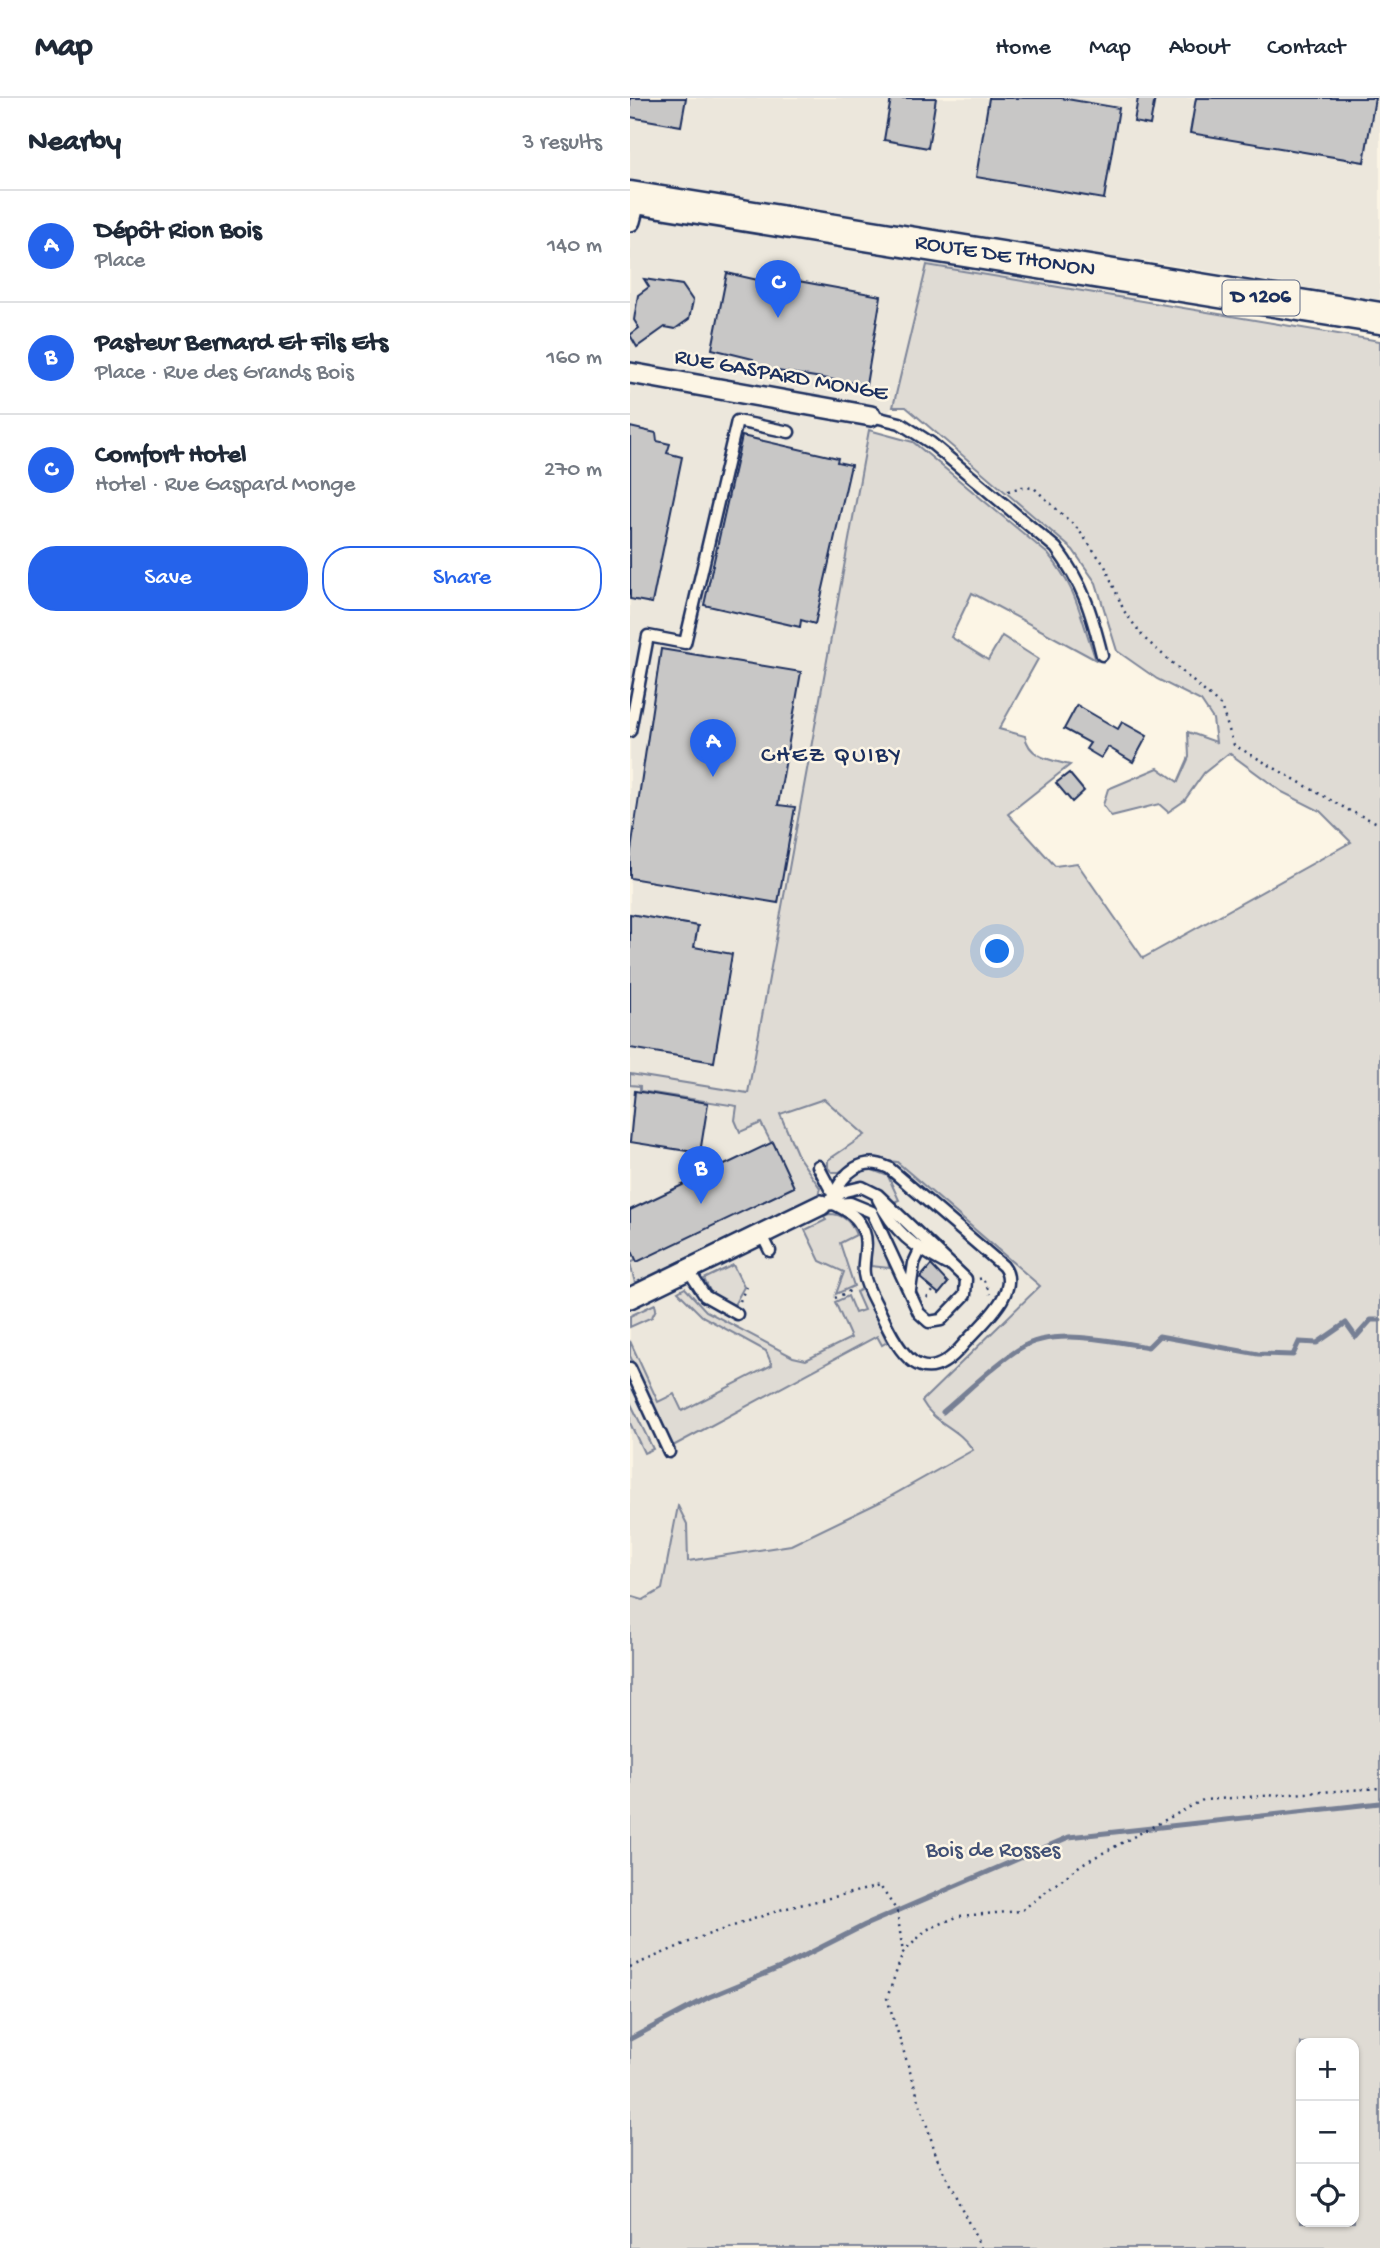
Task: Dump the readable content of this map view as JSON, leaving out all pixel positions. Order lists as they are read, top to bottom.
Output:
{
  "streets": {
    "main road": ["ROUTE DE THONON", "D 1206"],
    "street": ["RUE GASPARD MONGE"]
  },
  "districts": ["CHEZ QUIBY"],
  "parks": ["Bois de Rosses"],
  "page": {
    "header": "Map",
    "nav": [
      "Home",
      "Map",
      "About",
      "Contact"
    ],
    "heading": ["Nearby", "3 results"],
    "list": [
      {
        "mark": "A",
        "name": "Dépôt Rion Bois",
        "note": "Place",
        "value": "140 m"
      },
      {
        "mark": "B",
        "name": "Pasteur Bernard Et Fils Ets",
        "note": "Place · Rue des Grands Bois",
        "value": "160 m"
      },
      {
        "mark": "C",
        "name": "Comfort Hotel",
        "note": "Hotel · Rue Gaspard Monge",
        "value": "270 m"
      }
    ],
    "pins": ["C", "A", "B"],
    "buttons": ["Save", "Share"],
    "map_buttons": ["+", "−"]
  }
}
